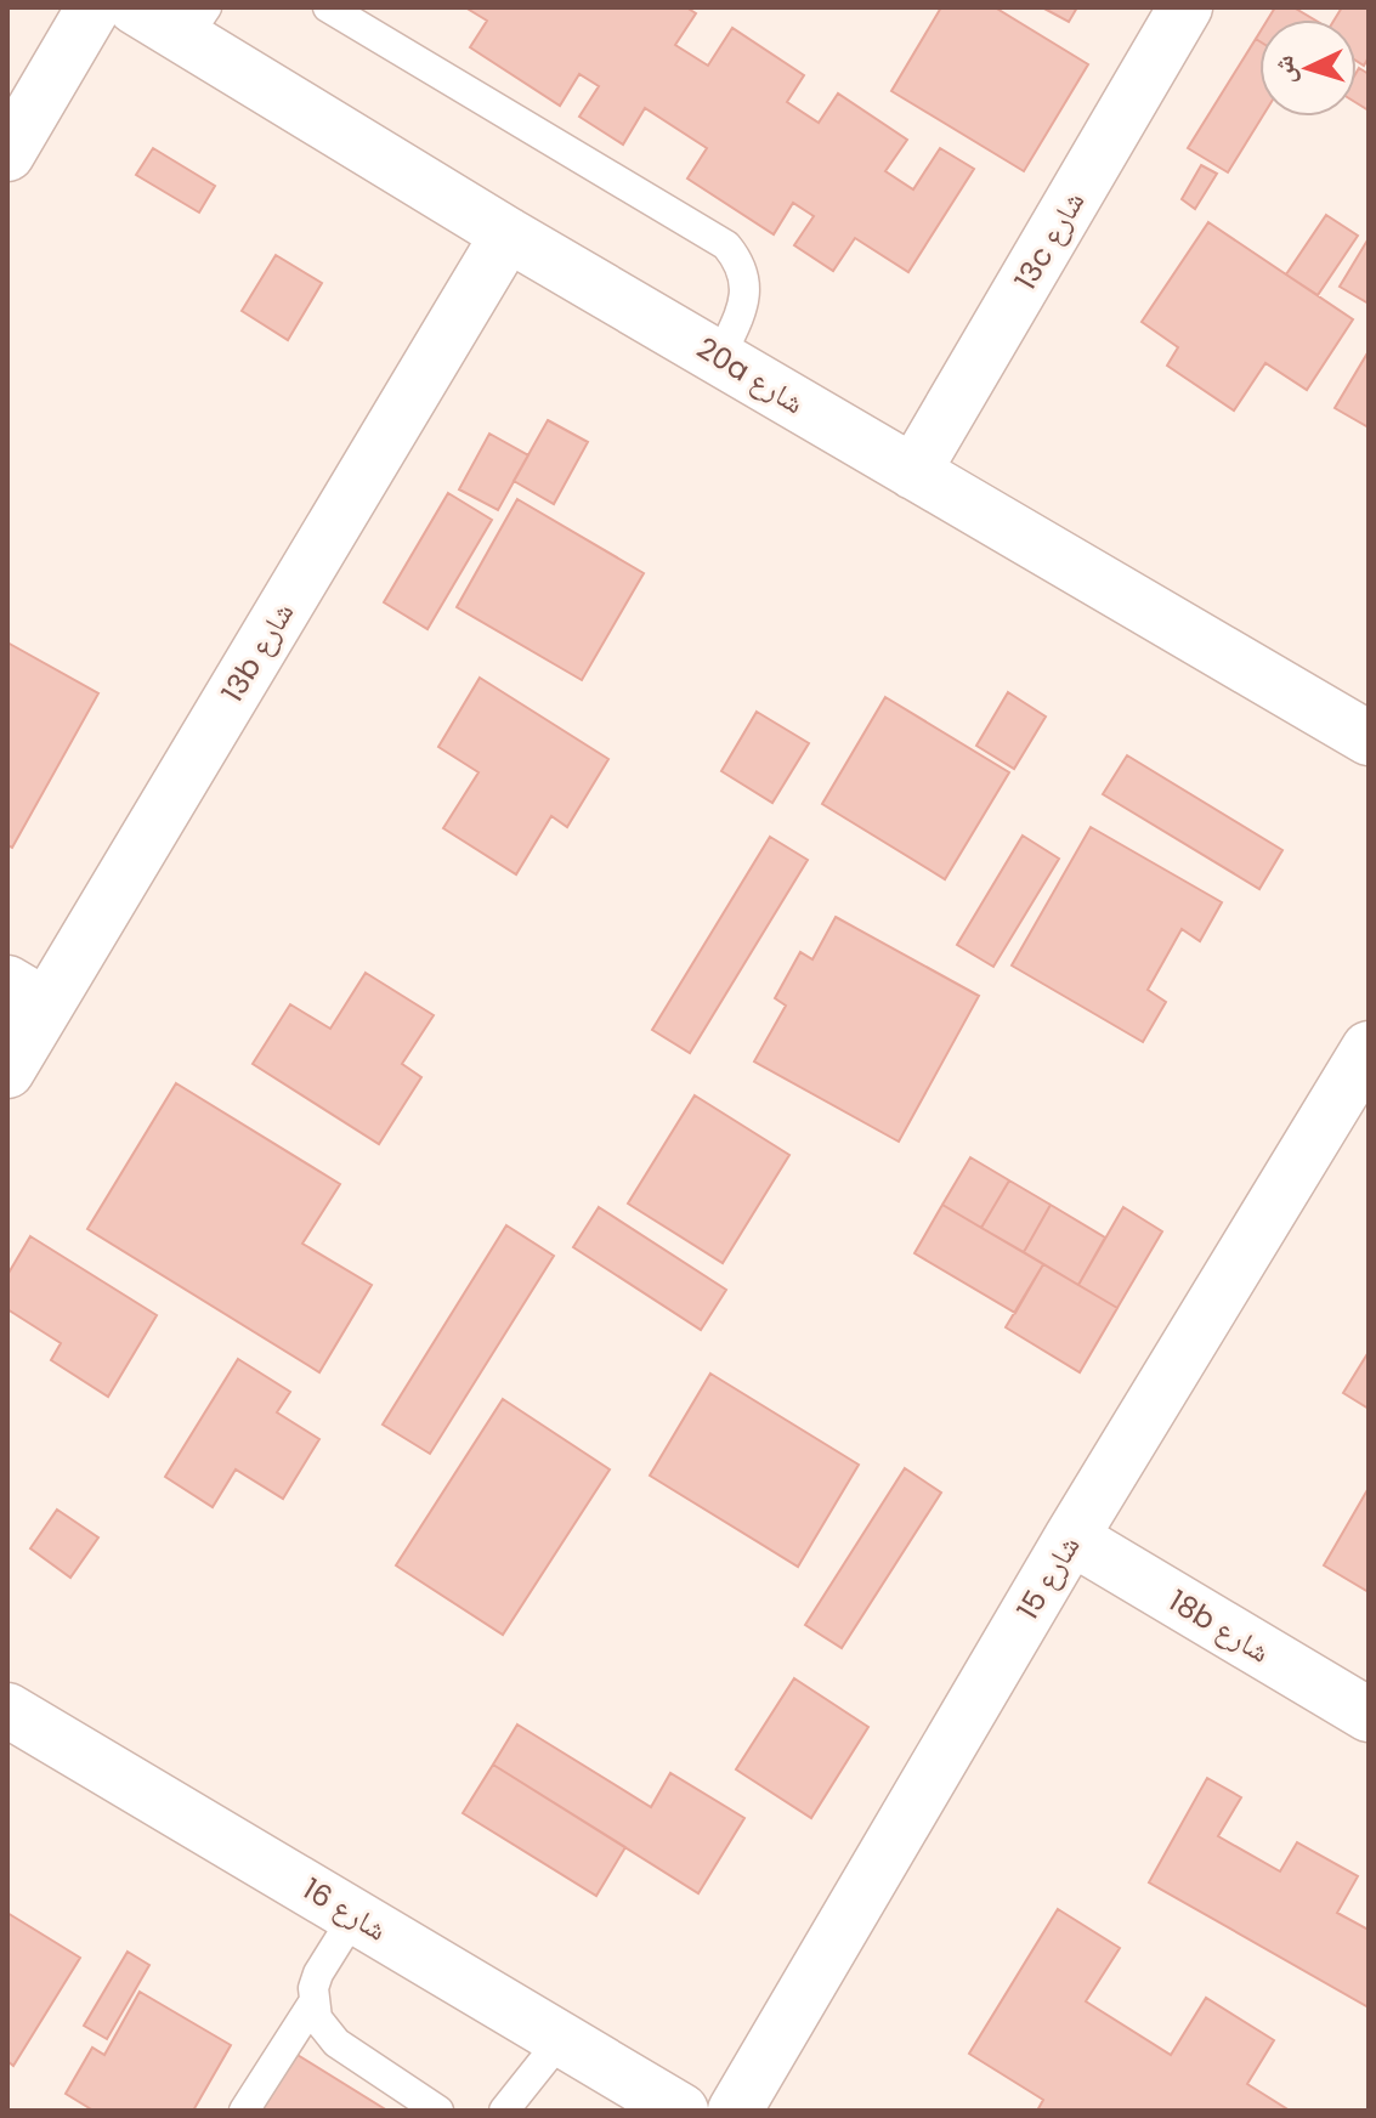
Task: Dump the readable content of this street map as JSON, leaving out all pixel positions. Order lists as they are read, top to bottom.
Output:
{
  "streets": {
    "street": [
      "13c شارع",
      "20a شارع",
      "13b شارع",
      "شارع 15",
      "18b شارع",
      "شارع 16"
    ]
  },
  "crossings": [
    ["13c شارع", "20a شارع"],
    ["20a شارع", "13b شارع"],
    ["شارع 15", "18b شارع"]
  ],
  "north": "left"
}
